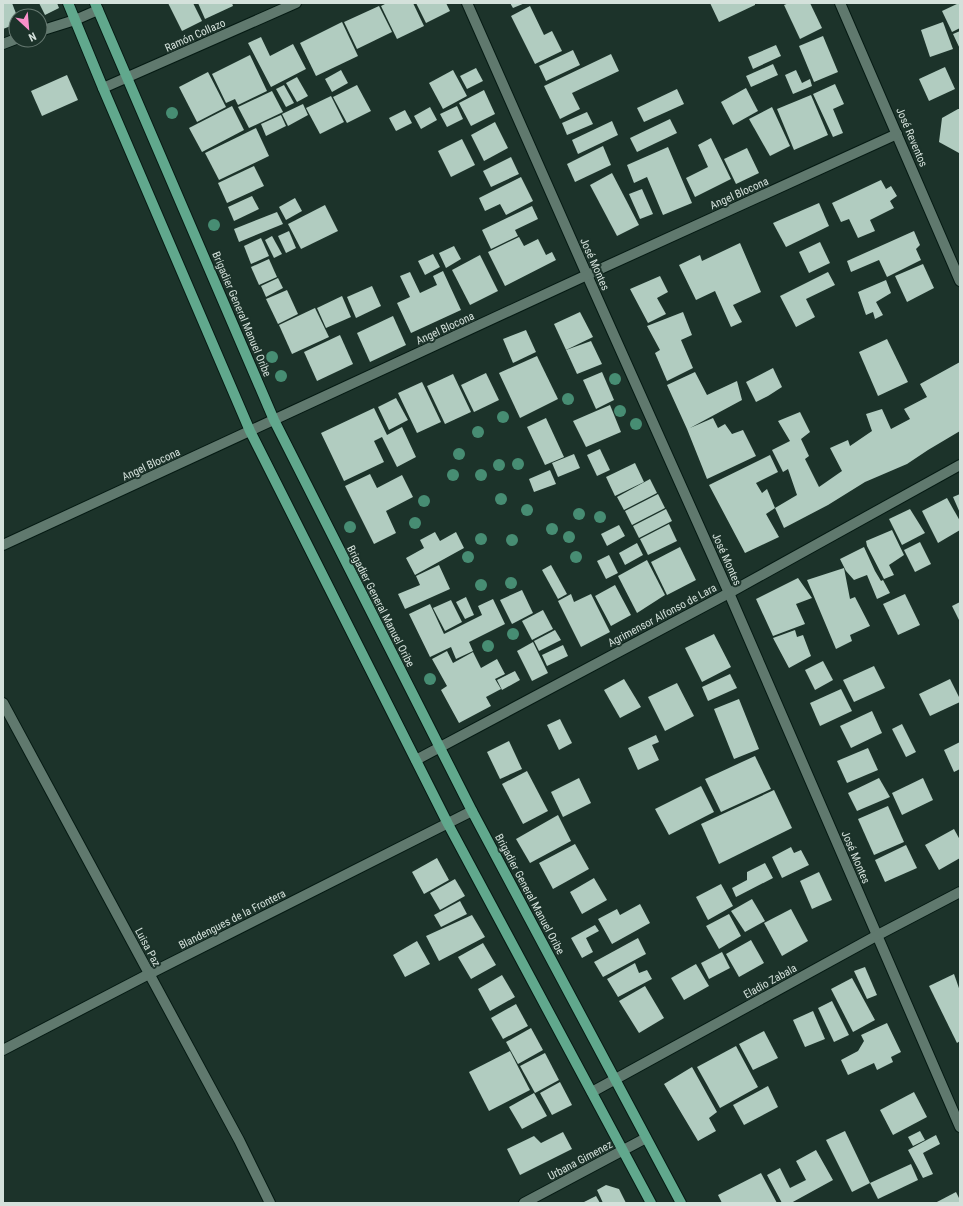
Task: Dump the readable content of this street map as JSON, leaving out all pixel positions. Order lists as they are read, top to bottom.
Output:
{
  "streets": {
    "main road": ["Brigadier General Manuel Oribe"],
    "street": [
      "Ramón Collazo",
      "José Reventos",
      "Angel Blocona",
      "José Montes",
      "Agrimensor Alfonso de Lara",
      "Blandengues de la Frontera",
      "Luisa Paz",
      "Eladio Zabala",
      "Urbana Gimenez"
    ]
  },
  "crossings": [
    ["Ramón Collazo", "Brigadier General Manuel Oribe"],
    ["José Reventos", "Angel Blocona"],
    ["Angel Blocona", "José Montes"],
    ["Angel Blocona", "Brigadier General Manuel Oribe"],
    ["José Montes", "Agrimensor Alfonso de Lara"],
    ["José Montes", "Eladio Zabala"],
    ["Brigadier General Manuel Oribe", "Agrimensor Alfonso de Lara"],
    ["Brigadier General Manuel Oribe", "Blandengues de la Frontera"],
    ["Brigadier General Manuel Oribe", "Eladio Zabala"],
    ["Brigadier General Manuel Oribe", "Urbana Gimenez"],
    ["Blandengues de la Frontera", "Luisa Paz"]
  ],
  "north": "bottom right"
}
